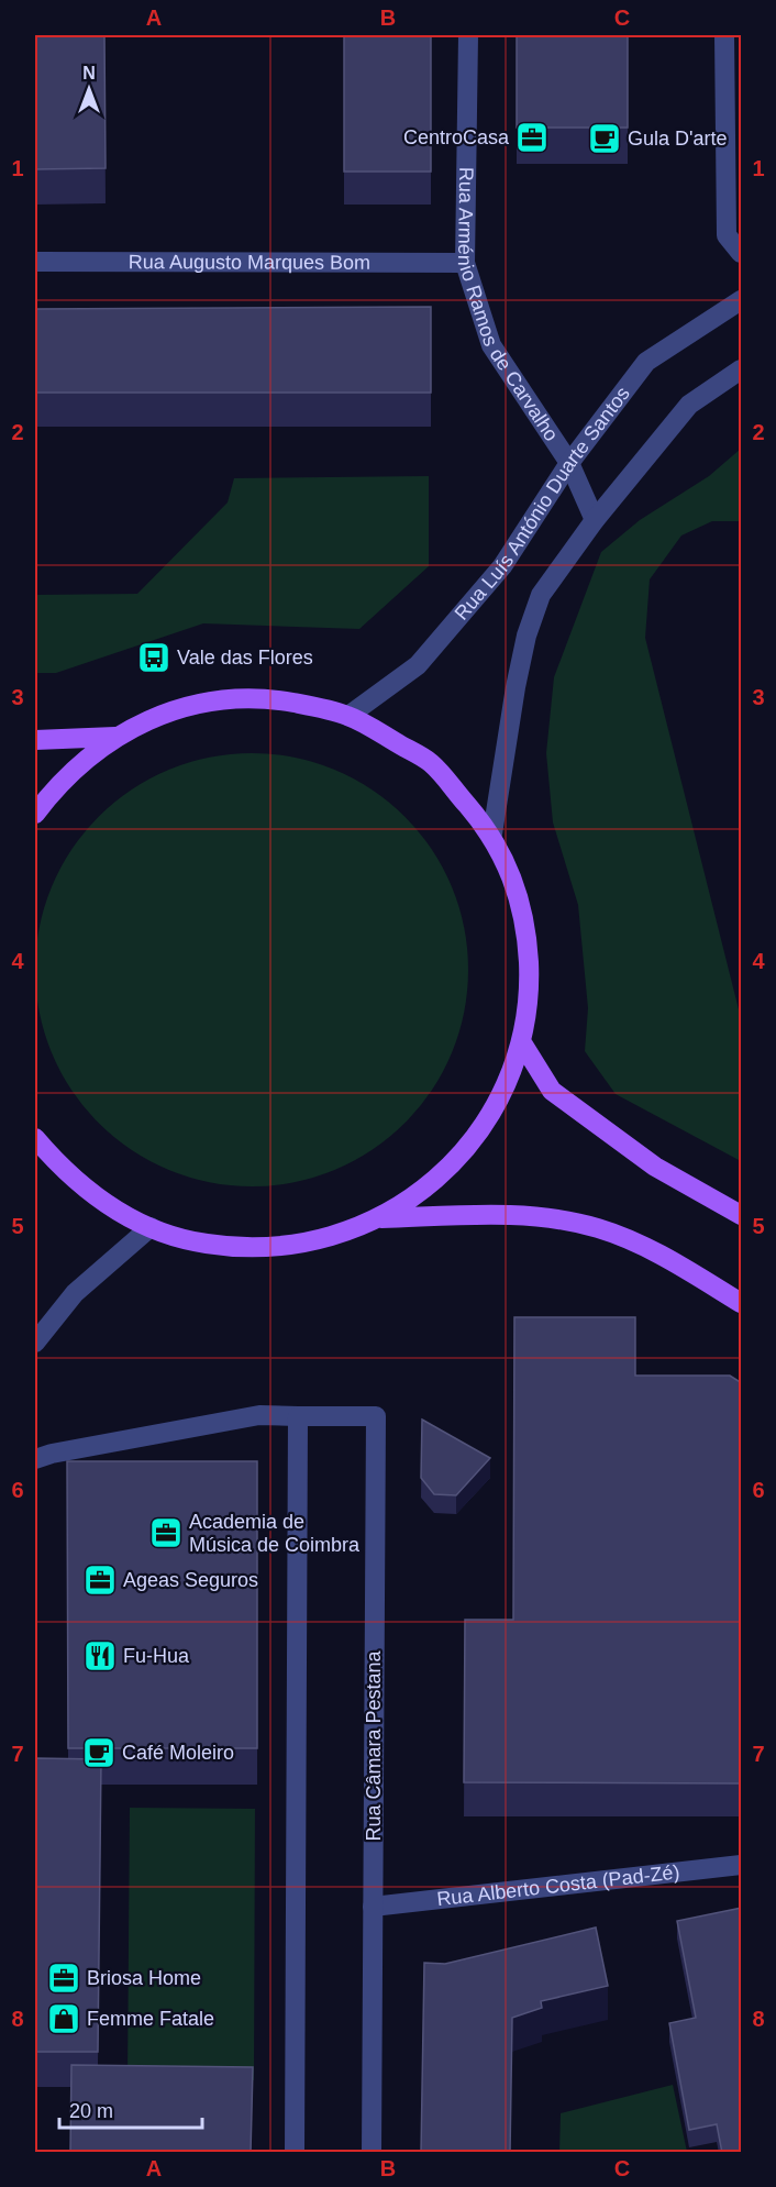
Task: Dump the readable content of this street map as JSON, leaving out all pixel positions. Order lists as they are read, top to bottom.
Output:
{
  "streets": {
    "street": [
      "Rua Augusto Marques Bom",
      "Rua Arménio Ramos de Carvalho",
      "Rua Luís António Duarte Santos",
      "Rua Câmara Pestana",
      "Rua Alberto Costa (Pad-Zé)"
    ]
  },
  "crossings": [
    ["Rua Augusto Marques Bom", "Rua Arménio Ramos de Carvalho"],
    ["Rua Arménio Ramos de Carvalho", "Rua Luís António Duarte Santos"],
    ["Rua Câmara Pestana", "Rua Alberto Costa (Pad-Zé)"]
  ],
  "places": {
    "office": [
      "CentroCasa",
      "Academia de Música de Coimbra",
      "Ageas Seguros",
      "Briosa Home"
    ],
    "cafe": ["Gula D'arte", "Café Moleiro"],
    "bus stop": ["Vale das Flores"],
    "restaurant": ["Fu-Hua"],
    "shop": ["Femme Fatale"]
  },
  "scale_bar": "20 m",
  "north": "top",
  "grid": {
    "columns": ["A", "B", "C"],
    "rows": [
      "1",
      "2",
      "3",
      "4",
      "5",
      "6",
      "7",
      "8"
    ]
  }
}
